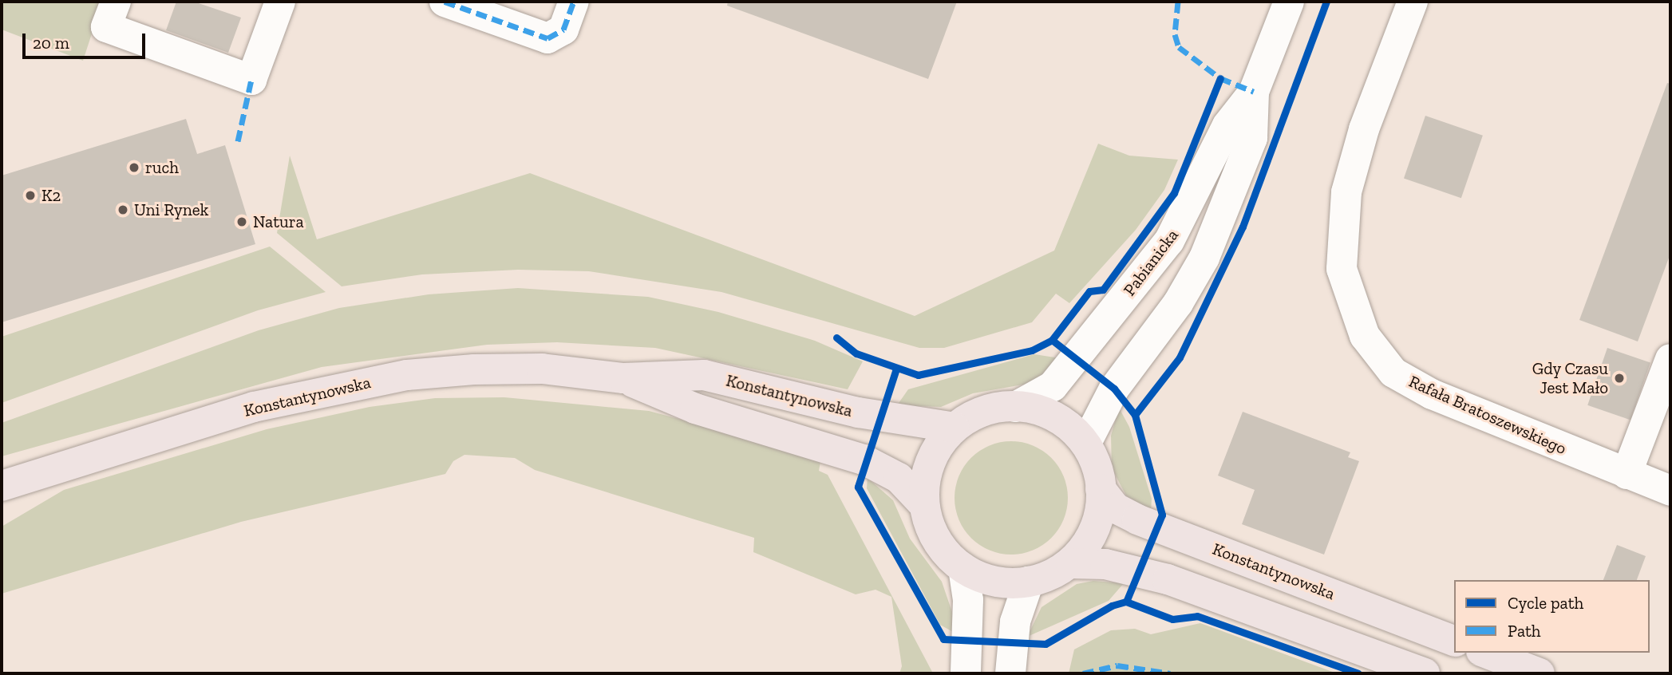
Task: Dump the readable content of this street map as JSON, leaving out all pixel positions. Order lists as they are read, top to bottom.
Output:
{
  "streets": {
    "main road": ["Konstantynowska"],
    "street": ["Pabianicka", "Rafała Bratoszewskiego"]
  },
  "crossings": [
    ["Pabianicka", "Konstantynowska"]
  ],
  "places": [
    "ruch",
    "K2",
    "Uni Rynek",
    "Natura",
    "Gdy Czasu Jest Mało"
  ],
  "legend": ["Cycle path", "Path"],
  "scale_bar": "20 m"
}
